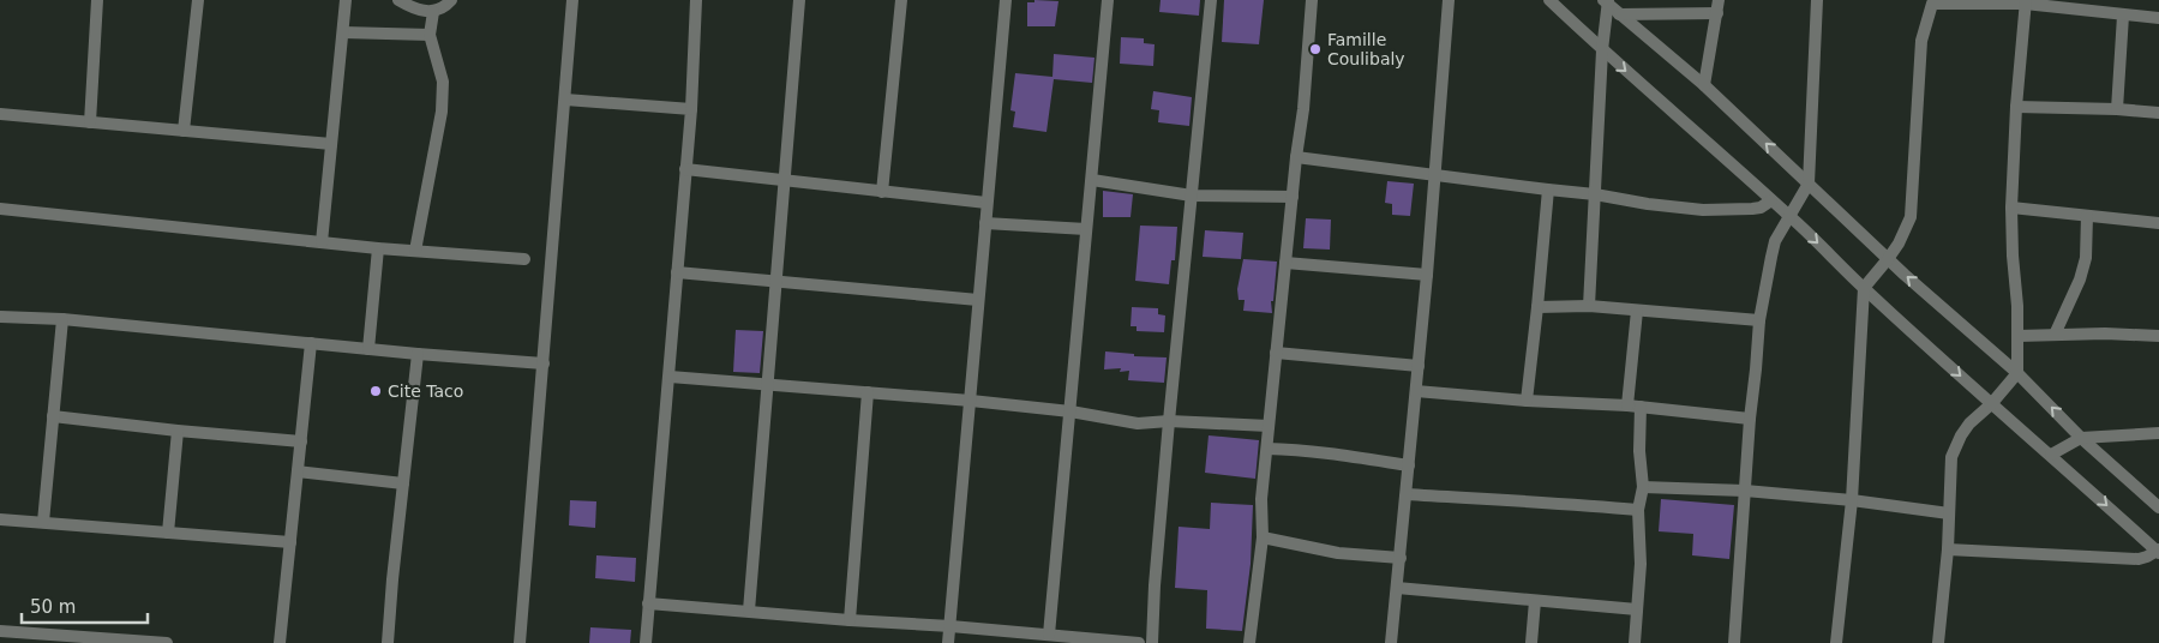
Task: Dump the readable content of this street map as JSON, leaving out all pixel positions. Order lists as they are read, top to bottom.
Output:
{
  "places": ["Famille Coulibaly", "Cite Taco"],
  "scale_bar": "50 m"
}
